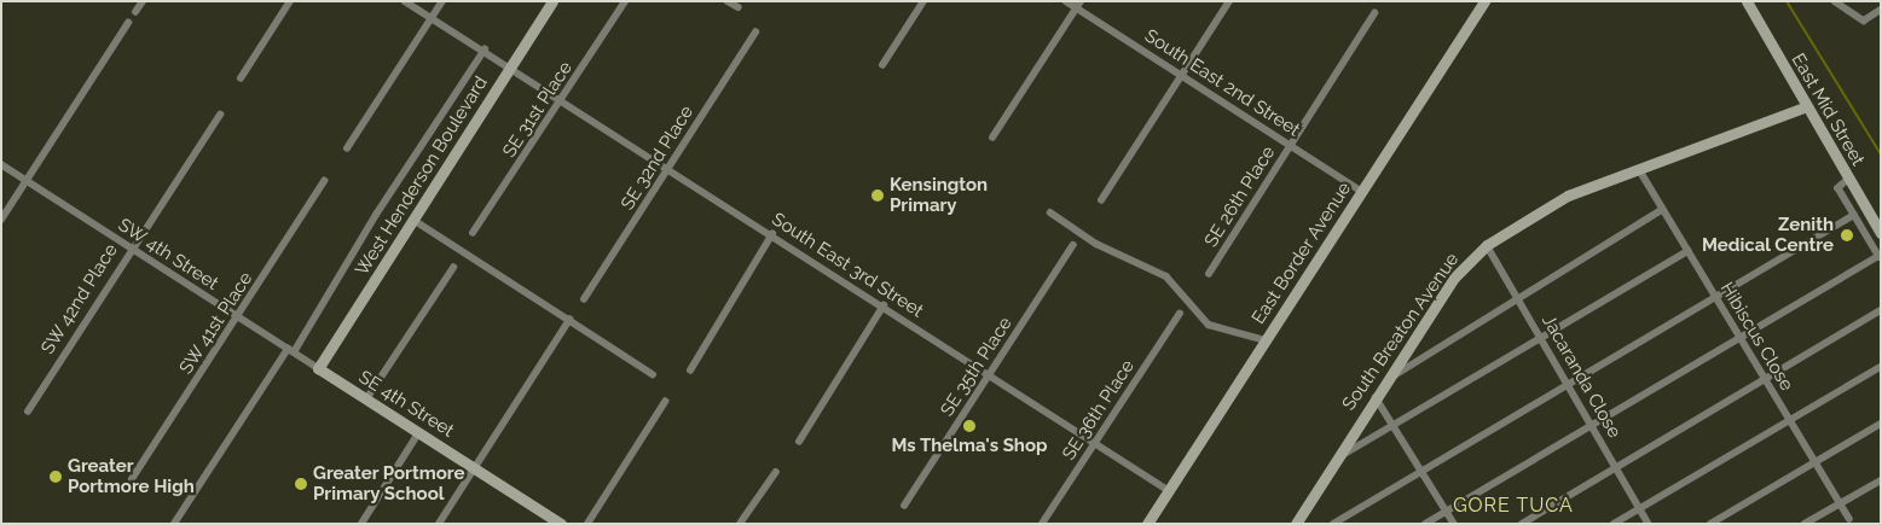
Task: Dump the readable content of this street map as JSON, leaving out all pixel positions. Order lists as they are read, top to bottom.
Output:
{
  "streets": {
    "street": [
      "South East 2nd Street",
      "SE 31st Place",
      "East Mid Street",
      "SE 32nd Place",
      "West Henderson Boulevard",
      "SE 26th Place",
      "East Border Avenue",
      "SW 4th Street",
      "South East 3rd Street",
      "SW 42nd Place",
      "SW 41st Place",
      "South Breaton Avenue",
      "Hibiscus Close",
      "SE 35th Place",
      "Jacaranda Close",
      "SE 4th Street",
      "SE 36th Place"
    ]
  },
  "crossings": [
    ["South East 2nd Street", "SE 26th Place"],
    ["South East 2nd Street", "East Border Avenue"],
    ["SE 31st Place", "South East 3rd Street"],
    ["East Mid Street", "South Breaton Avenue"],
    ["SE 32nd Place", "South East 3rd Street"],
    ["West Henderson Boulevard", "SW 4th Street"],
    ["West Henderson Boulevard", "South East 3rd Street"],
    ["West Henderson Boulevard", "SE 4th Street"],
    ["East Border Avenue", "South East 3rd Street"],
    ["SW 4th Street", "SW 42nd Place"],
    ["SW 4th Street", "SW 41st Place"],
    ["SW 4th Street", "SE 4th Street"],
    ["South East 3rd Street", "SE 35th Place"],
    ["South East 3rd Street", "SE 36th Place"],
    ["South Breaton Avenue", "Hibiscus Close"],
    ["South Breaton Avenue", "Jacaranda Close"]
  ],
  "districts": ["GORE TUCA"],
  "places": [
    "Kensington Primary",
    "Zenith Medical Centre",
    "Ms Thelma's Shop",
    "Greater Portmore High",
    "Greater Portmore Primary School"
  ]
}
